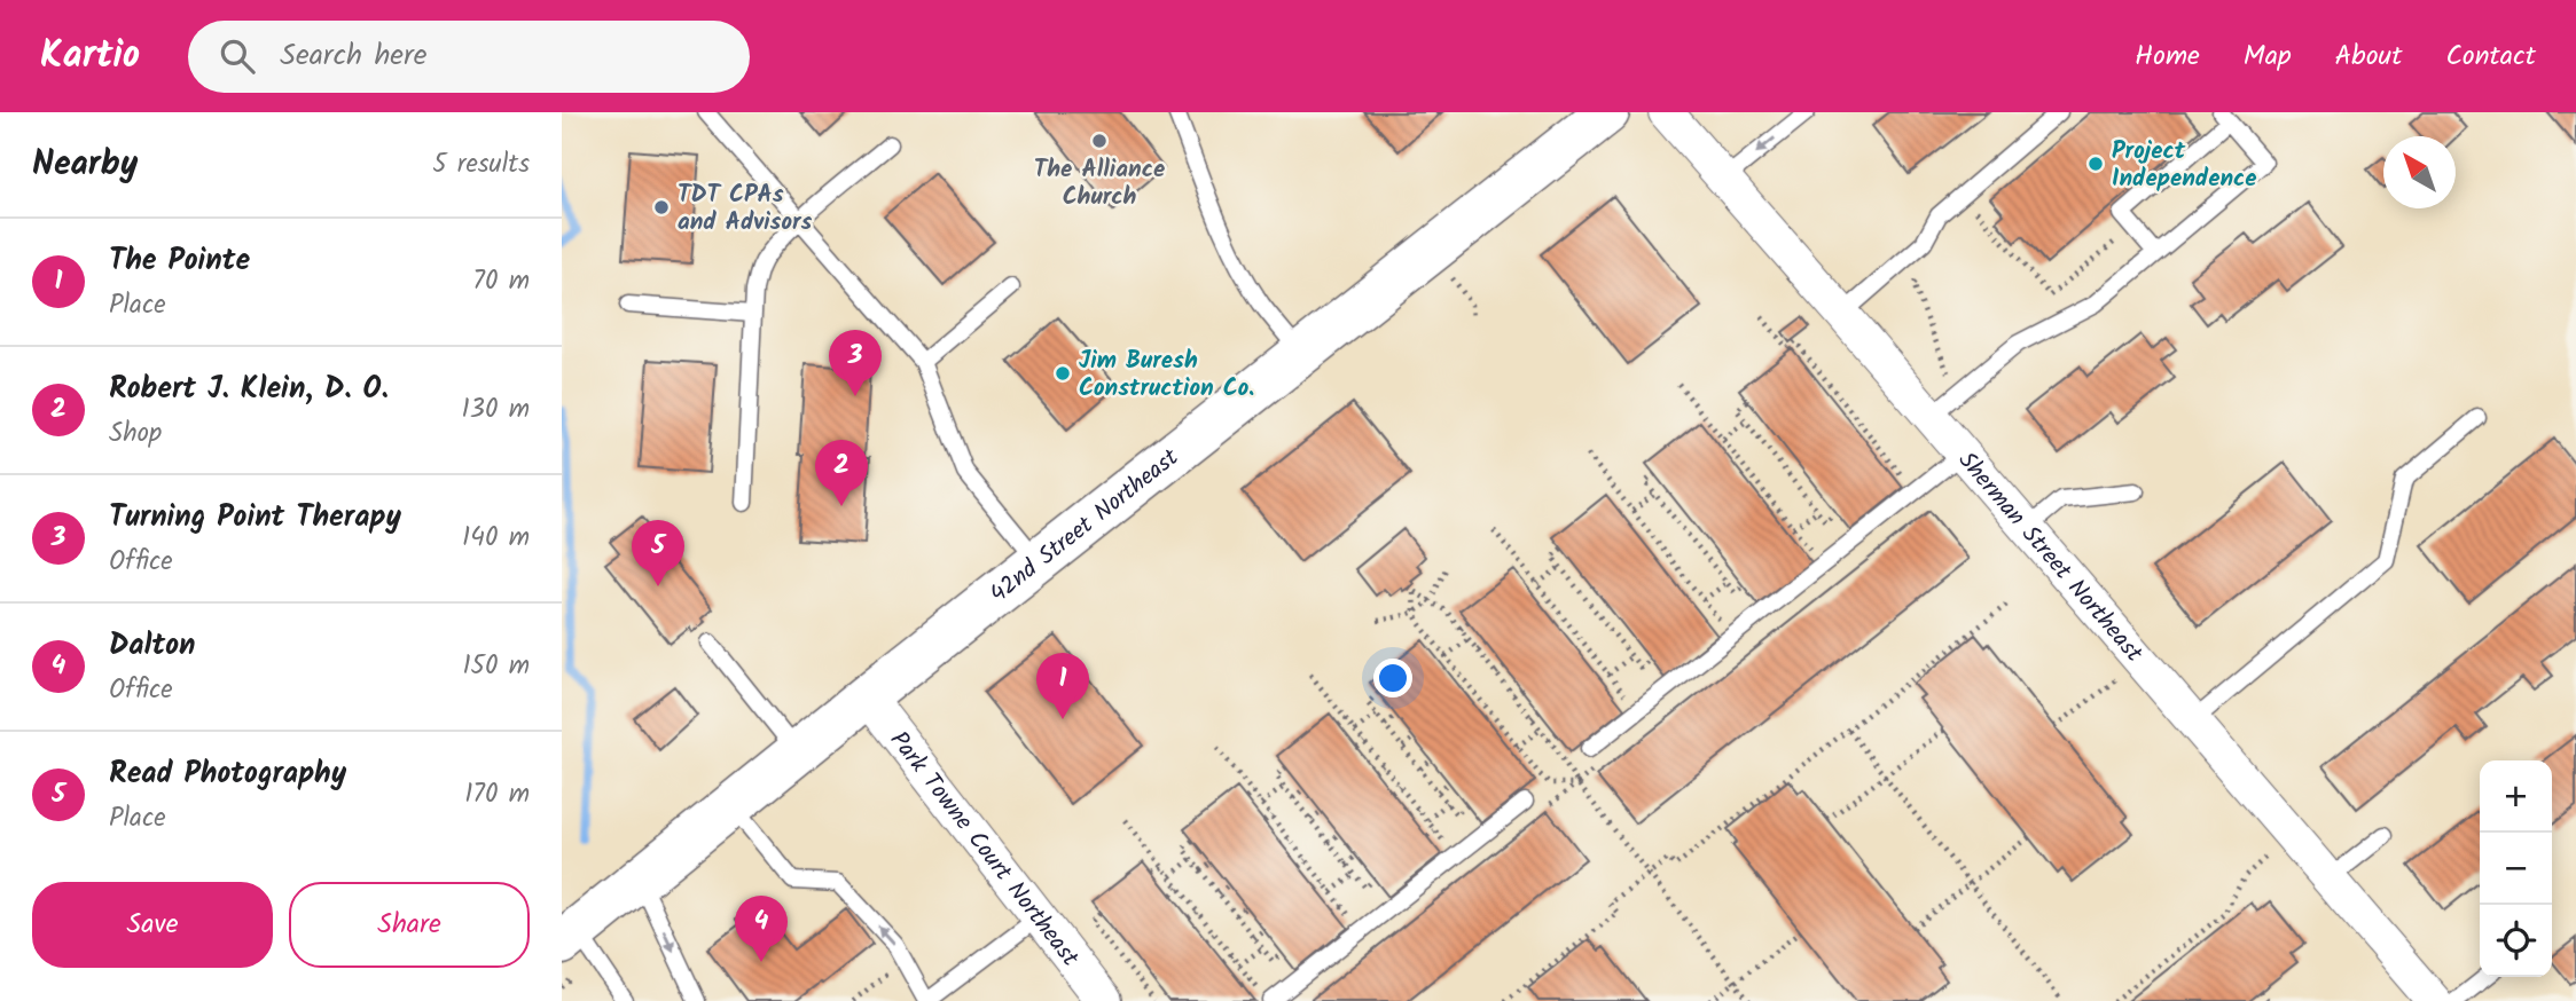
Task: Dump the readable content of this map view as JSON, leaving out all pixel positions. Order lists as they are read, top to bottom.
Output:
{
  "streets": {
    "street": ["42nd Street Northeast", "Sherman Street Northeast", "Park Towne Court Northeast"]
  },
  "crossings": [
    ["42nd Street Northeast", "Park Towne Court Northeast"]
  ],
  "places": [
    "The Alliance Church",
    "Project Independence",
    "TDT CPAs and Advisors",
    "Jim Buresh Construction Co."
  ],
  "north": "top left",
  "page": {
    "header": "Kartio",
    "search": "Search here",
    "nav": [
      "Home",
      "Map",
      "About",
      "Contact"
    ],
    "heading": ["Nearby", "5 results"],
    "list": [
      {
        "mark": "1",
        "name": "The Pointe",
        "note": "Place",
        "value": "70 m"
      },
      {
        "mark": "2",
        "name": "Robert J. Klein, D. O.",
        "note": "Shop",
        "value": "130 m"
      },
      {
        "mark": "3",
        "name": "Turning Point Therapy",
        "note": "Office",
        "value": "140 m"
      },
      {
        "mark": "4",
        "name": "Dalton",
        "note": "Office",
        "value": "150 m"
      },
      {
        "mark": "5",
        "name": "Read Photography",
        "note": "Place",
        "value": "170 m"
      }
    ],
    "pins": [
      "3",
      "2",
      "5",
      "1",
      "4"
    ],
    "map_buttons": ["+", "−"],
    "buttons": ["Save", "Share"]
  }
}
